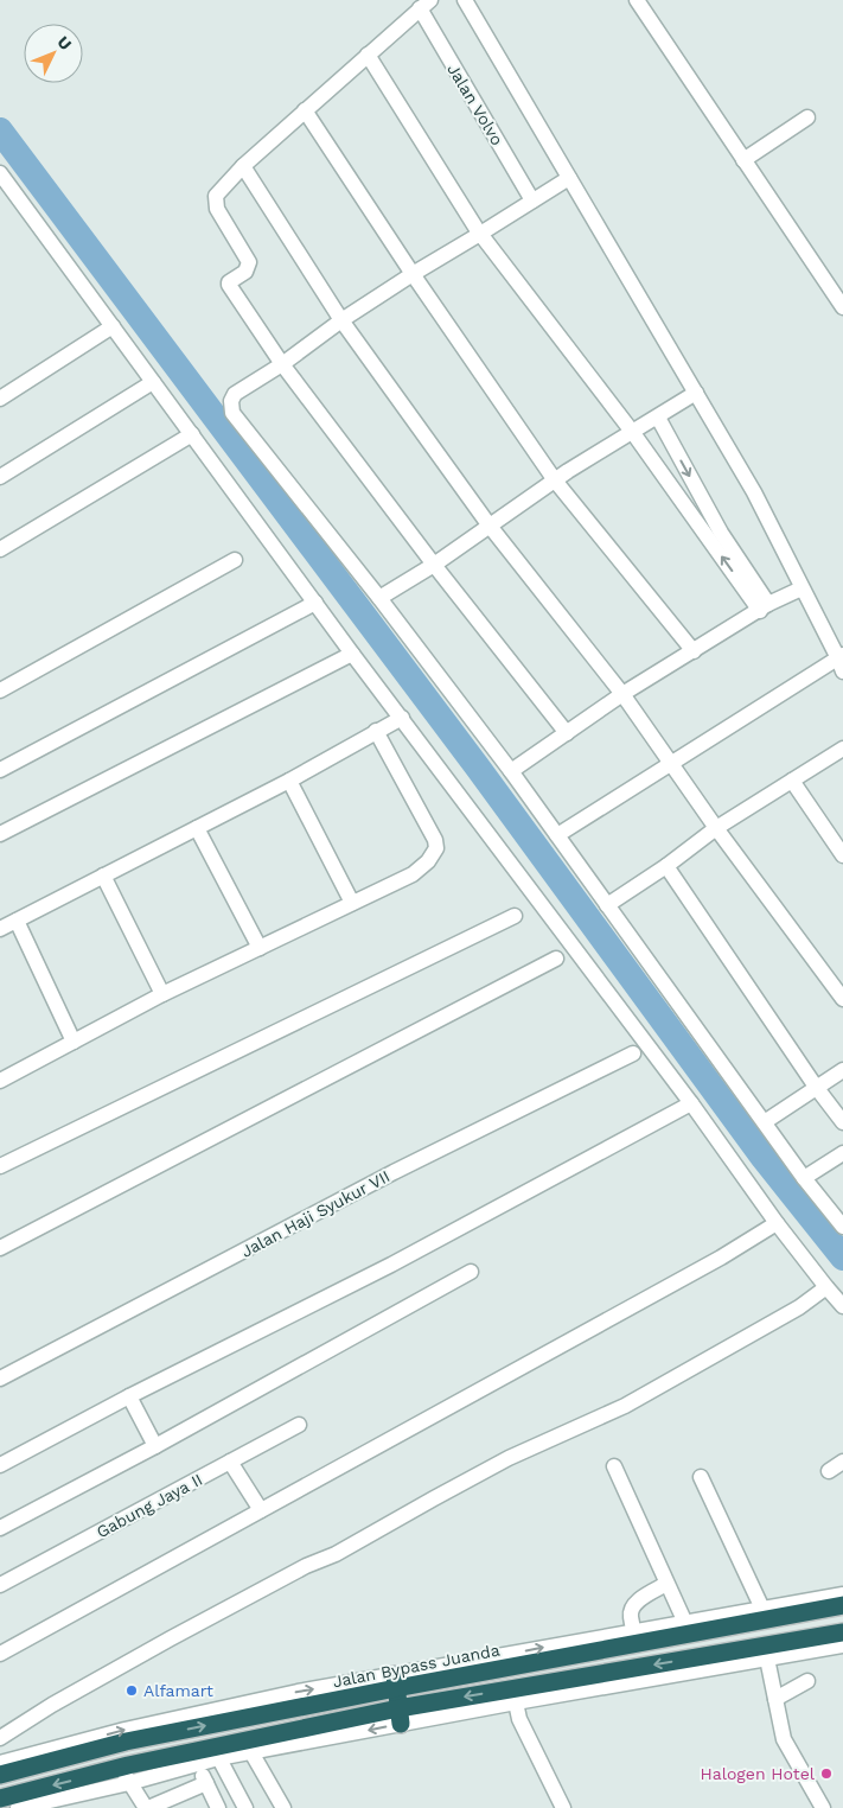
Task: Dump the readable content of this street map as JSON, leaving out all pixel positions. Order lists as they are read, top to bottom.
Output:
{
  "streets": {
    "highway": ["Jalan Bypass Juanda"],
    "street": ["Jalan Volvo", "Jalan Haji Syukur VII", "Gabung Jaya II"]
  },
  "places": ["Alfamart", "Halogen Hotel"],
  "north": "top right"
}
